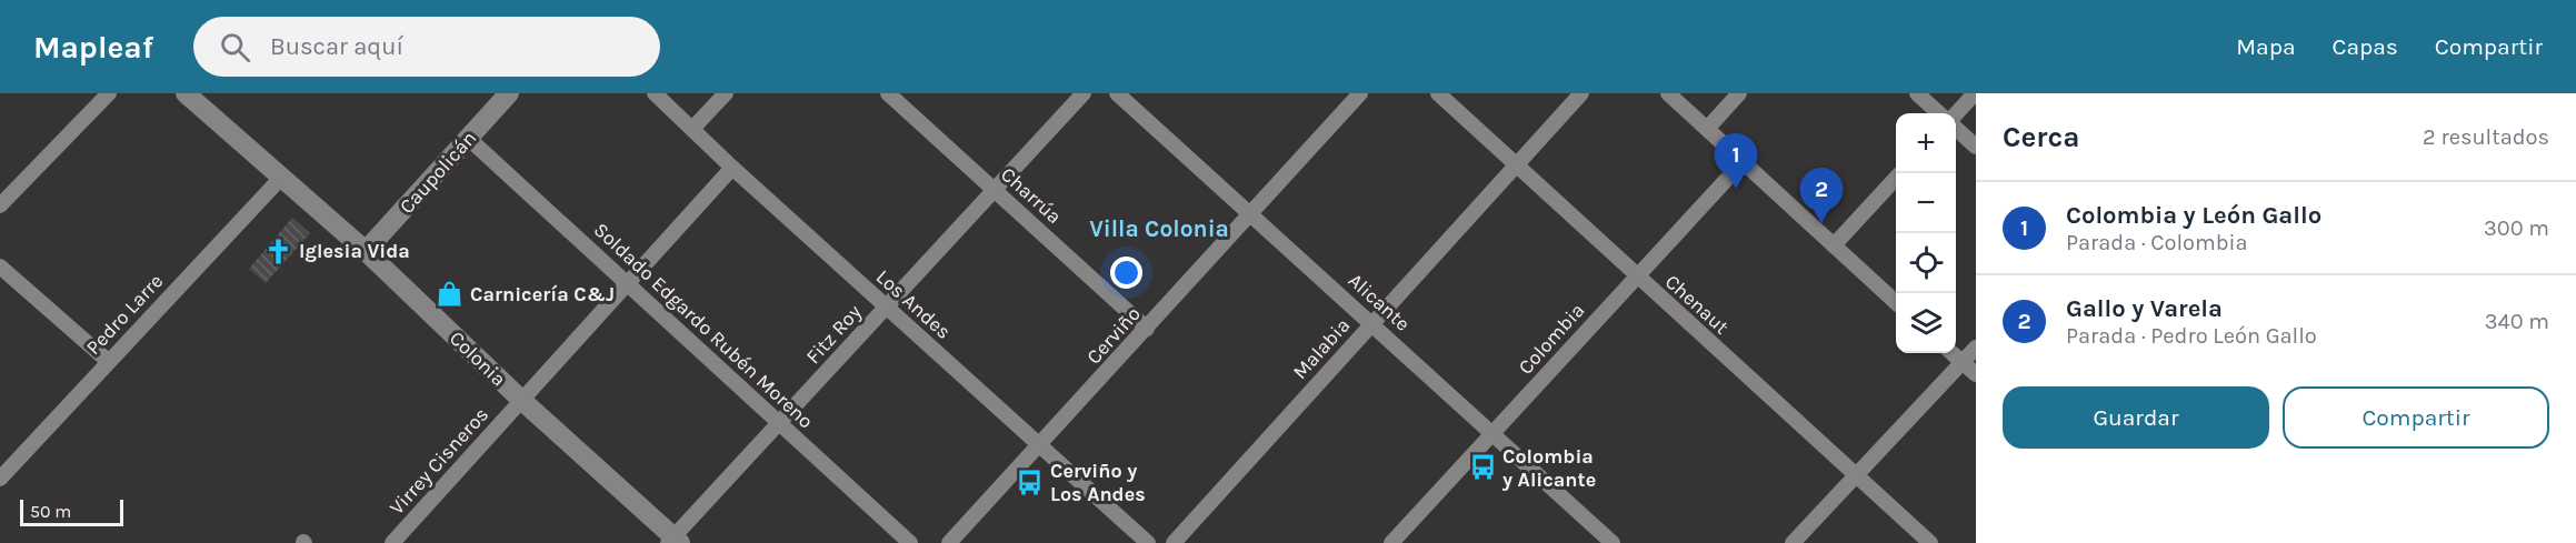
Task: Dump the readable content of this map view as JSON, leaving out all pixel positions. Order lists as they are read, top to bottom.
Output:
{
  "streets": {
    "street": [
      "Caupolicán",
      "Charrúa",
      "Alicante",
      "Los Andes",
      "Chenaut",
      "Pedro Larre",
      "Soldado Edgardo Rubén Moreno",
      "Fitz Roy",
      "Cerviño",
      "Colombia",
      "Malabia",
      "Colonia",
      "Virrey Cisneros"
    ]
  },
  "crossings": [
    ["Caupolicán", "Soldado Edgardo Rubén Moreno"],
    ["Caupolicán", "Colonia"],
    ["Charrúa", "Fitz Roy"],
    ["Charrúa", "Cerviño"],
    ["Alicante", "Cerviño"],
    ["Alicante", "Colombia"],
    ["Alicante", "Malabia"],
    ["Los Andes", "Fitz Roy"],
    ["Los Andes", "Cerviño"],
    ["Los Andes", "Virrey Cisneros"],
    ["Chenaut", "Colombia"],
    ["Chenaut", "Malabia"],
    ["Pedro Larre", "Colonia"],
    ["Soldado Edgardo Rubén Moreno", "Fitz Roy"],
    ["Soldado Edgardo Rubén Moreno", "Virrey Cisneros"],
    ["Fitz Roy", "Colonia"],
    ["Colonia", "Virrey Cisneros"]
  ],
  "districts": ["Villa Colonia"],
  "places": {
    "church": ["Iglesia Vida"],
    "shop": ["Carnicería C&J"],
    "bus stop": ["Colombia y Alicante", "Cerviño y Los Andes"]
  },
  "scale_bar": "50 m",
  "page": {
    "header": "Mapleaf",
    "search": "Buscar aquí",
    "nav": ["Mapa", "Capas", "Compartir"],
    "heading": ["Cerca", "2 resultados"],
    "map_buttons": ["+", "−"],
    "pins": ["1", "2"],
    "list": [
      {
        "mark": "1",
        "name": "Colombia y León Gallo",
        "note": "Parada · Colombia",
        "value": "300 m"
      },
      {
        "mark": "2",
        "name": "Gallo y Varela",
        "note": "Parada · Pedro León Gallo",
        "value": "340 m"
      }
    ],
    "buttons": ["Guardar", "Compartir"],
    "scale": "50 m"
  }
}
